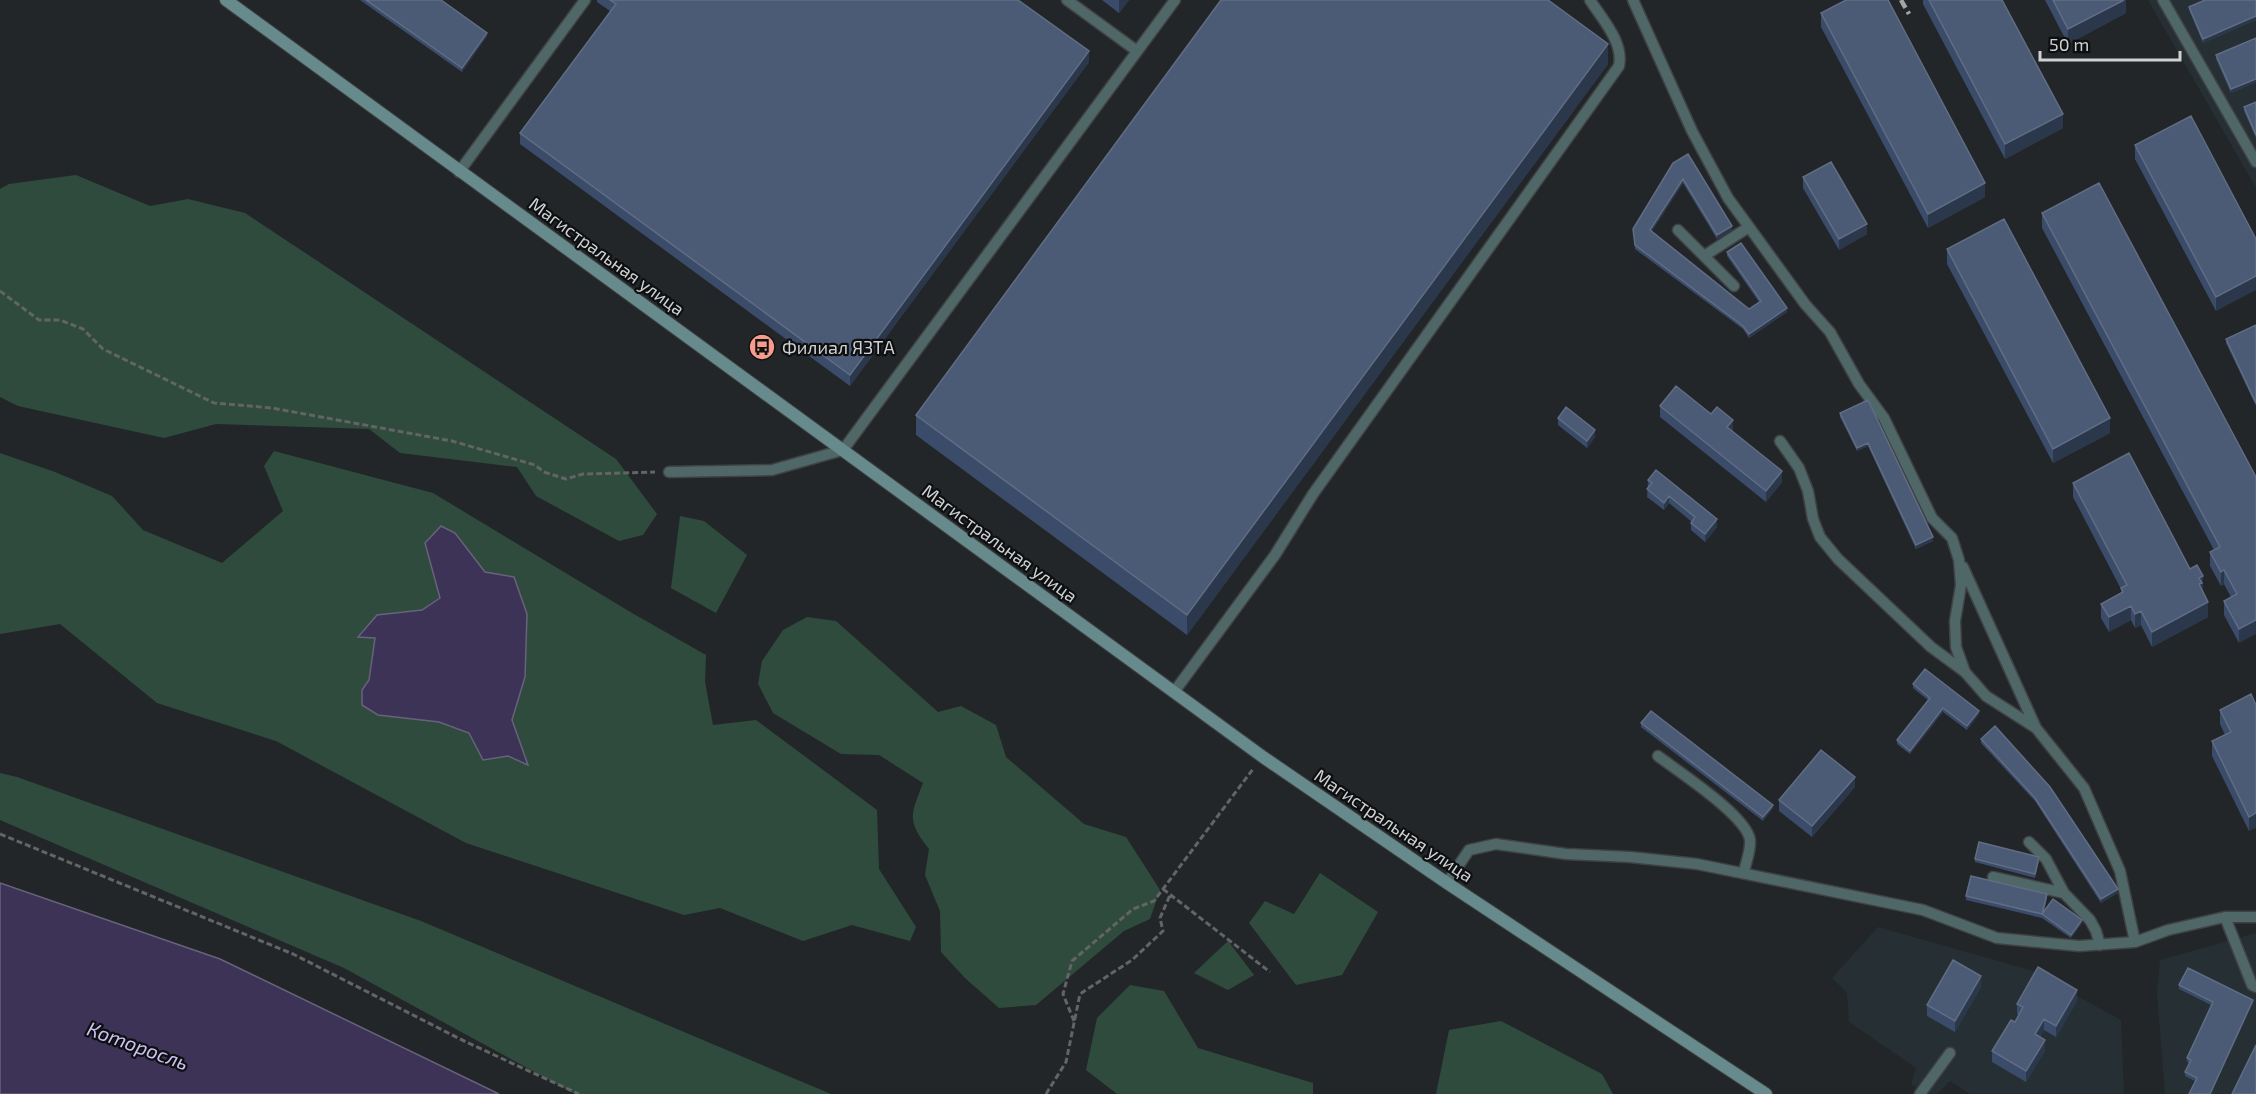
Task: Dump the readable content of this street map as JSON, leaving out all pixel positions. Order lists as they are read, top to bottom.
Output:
{
  "streets": {
    "main road": ["Магистральная улица"]
  },
  "water": ["Которосль"],
  "places": {
    "bus stop": ["Филиал ЯЗТА"]
  },
  "scale_bar": "50 m"
}
